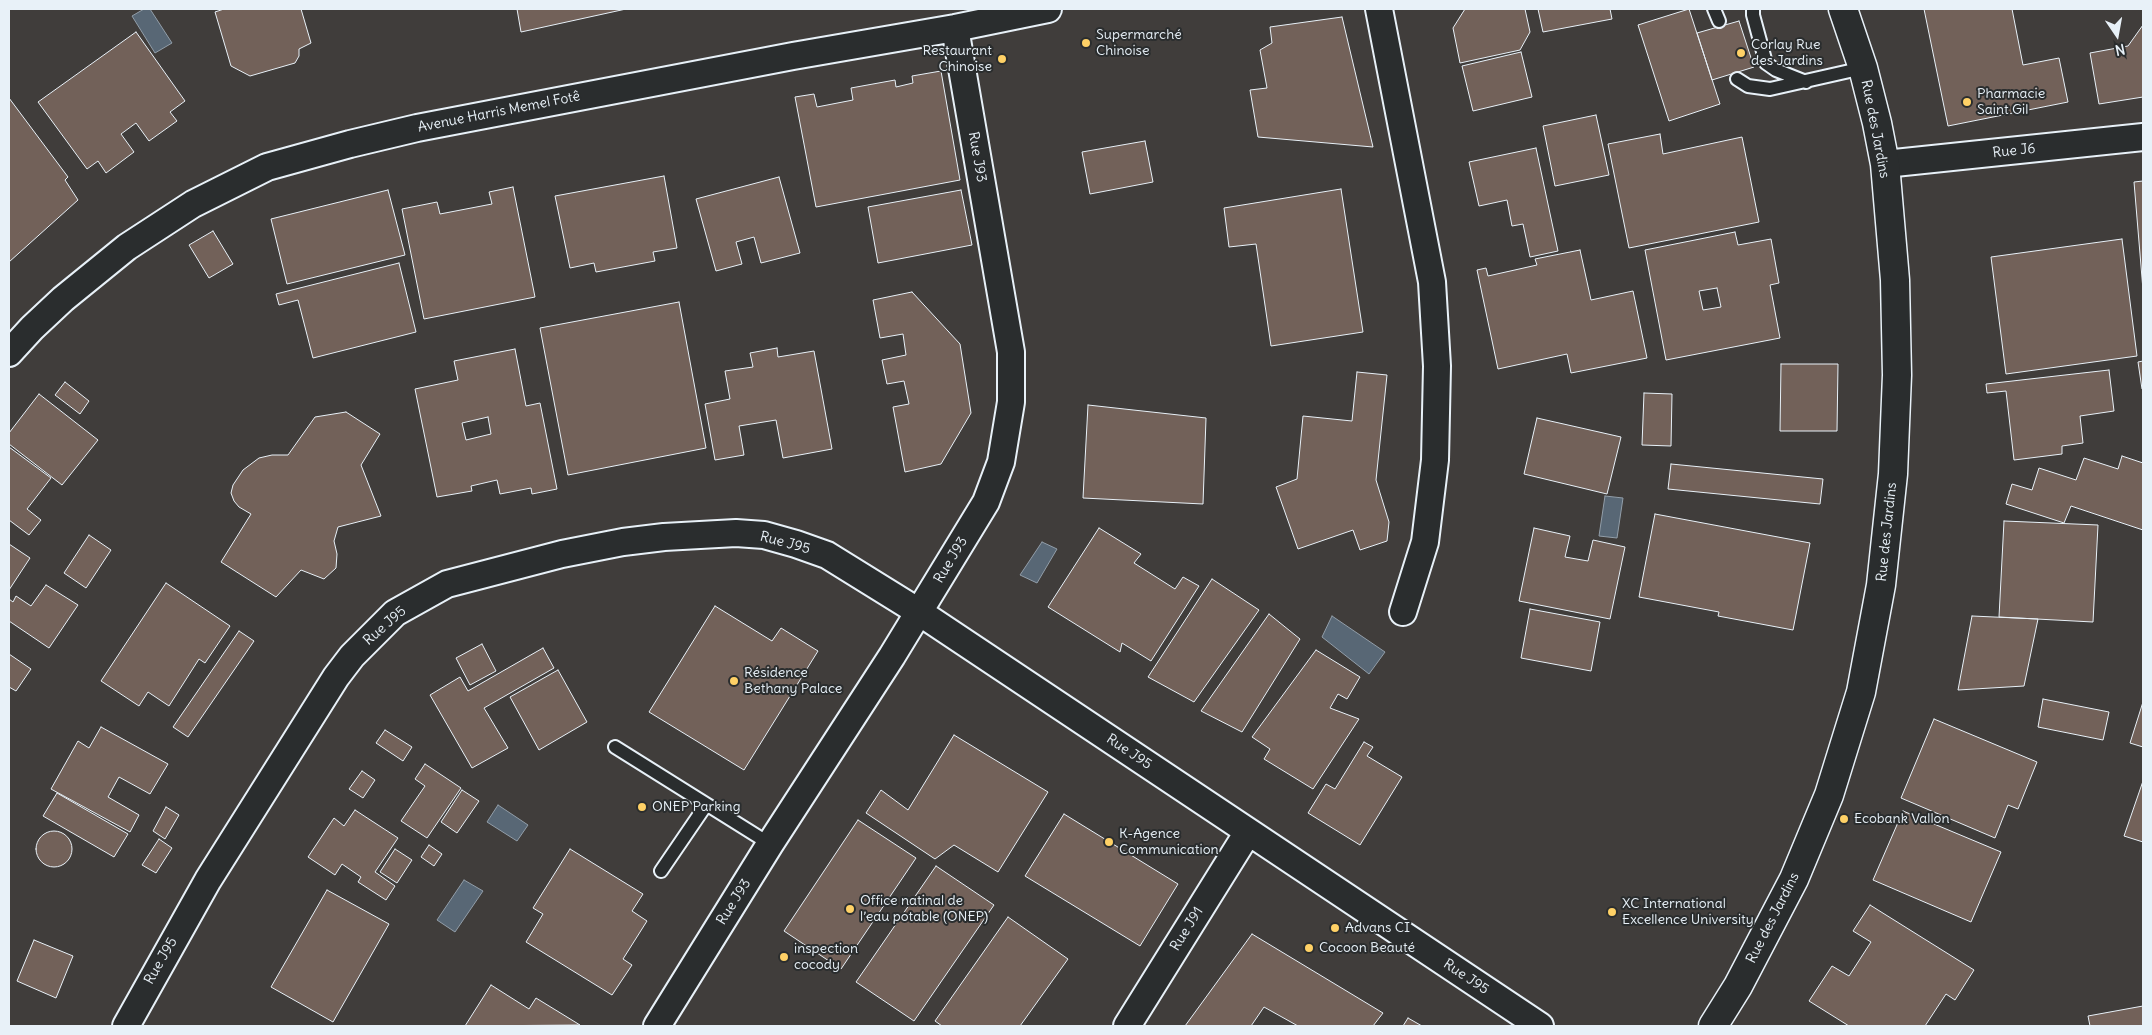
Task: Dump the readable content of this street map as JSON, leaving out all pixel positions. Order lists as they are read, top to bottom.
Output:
{
  "streets": {
    "main road": ["Rue des Jardins"],
    "street": [
      "Avenue Harris Memel Fotê",
      "Rue J6",
      "Rue J93",
      "Rue J95",
      "Rue J91"
    ]
  },
  "crossings": [
    ["Avenue Harris Memel Fotê", "Rue J93"],
    ["Rue des Jardins", "Rue J6"],
    ["Rue J93", "Rue J95"],
    ["Rue J95", "Rue J91"]
  ],
  "places": [
    "Supermarché Chinoise",
    "Corlay Rue des Jardins",
    "Restaurant Chinoise",
    "Pharmacie Saint Gil",
    "Résidence Bethany Palace",
    "ONEP Parking",
    "Ecobank Vallon",
    "K-Agence Communication",
    "Office natinal de l’eau potable (ONEP)",
    "XC International Excellence University",
    "Advans CI",
    "Cocoon Beauté",
    "inspection cocody"
  ],
  "north": "bottom"
}
